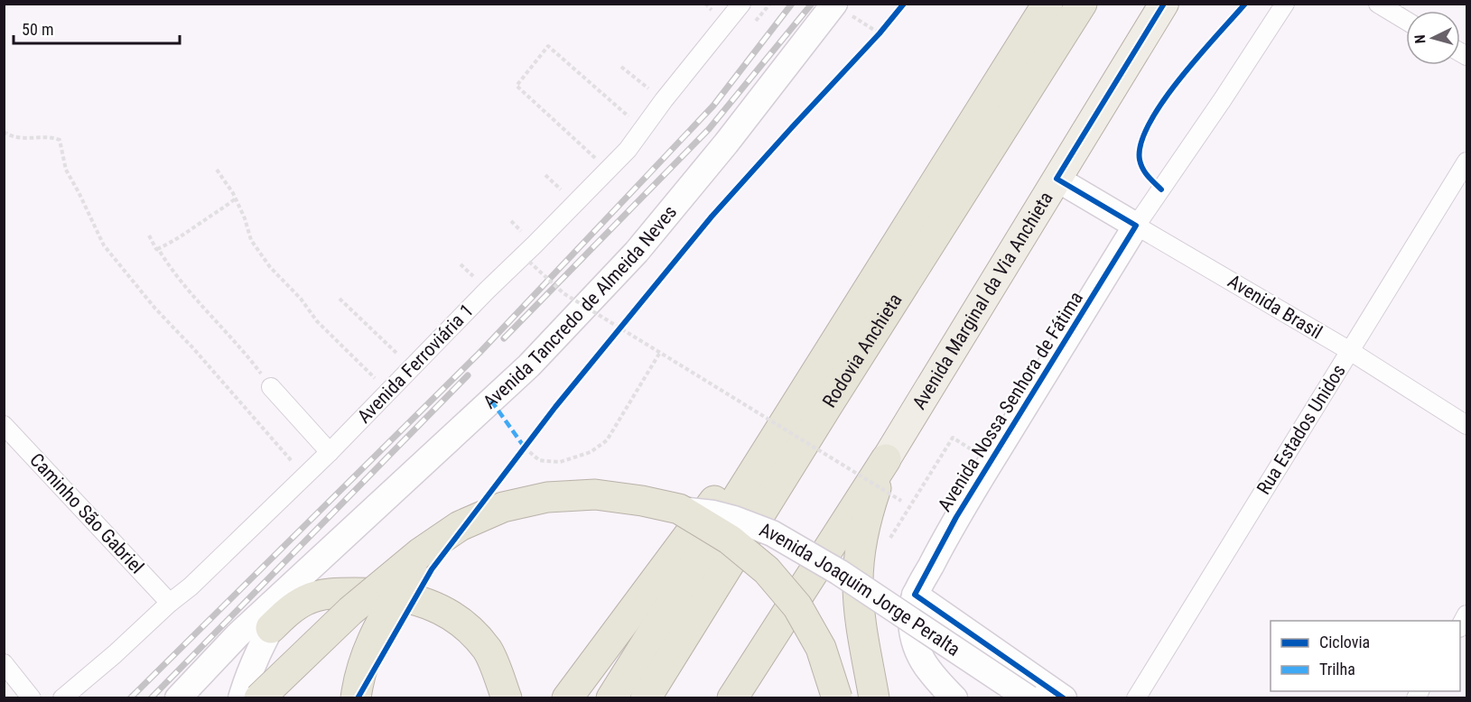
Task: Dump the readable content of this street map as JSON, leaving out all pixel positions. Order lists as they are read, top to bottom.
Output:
{
  "streets": {
    "highway": ["Rodovia Anchieta"],
    "main road": ["Avenida Marginal da Via Anchieta"],
    "street": [
      "Avenida Tancredo de Almeida Neves",
      "Avenida Brasil",
      "Avenida Ferroviária 1",
      "Avenida Nossa Senhora de Fátima",
      "Rua Estados Unidos",
      "Caminho São Gabriel",
      "Avenida Joaquim Jorge Peralta"
    ]
  },
  "crossings": [
    ["Avenida Brasil", "Avenida Nossa Senhora de Fátima"],
    ["Avenida Brasil", "Rua Estados Unidos"],
    ["Avenida Ferroviária 1", "Caminho São Gabriel"],
    ["Avenida Nossa Senhora de Fátima", "Avenida Joaquim Jorge Peralta"]
  ],
  "legend": ["Ciclovia", "Trilha"],
  "scale_bar": "50 m",
  "north": "left"
}
